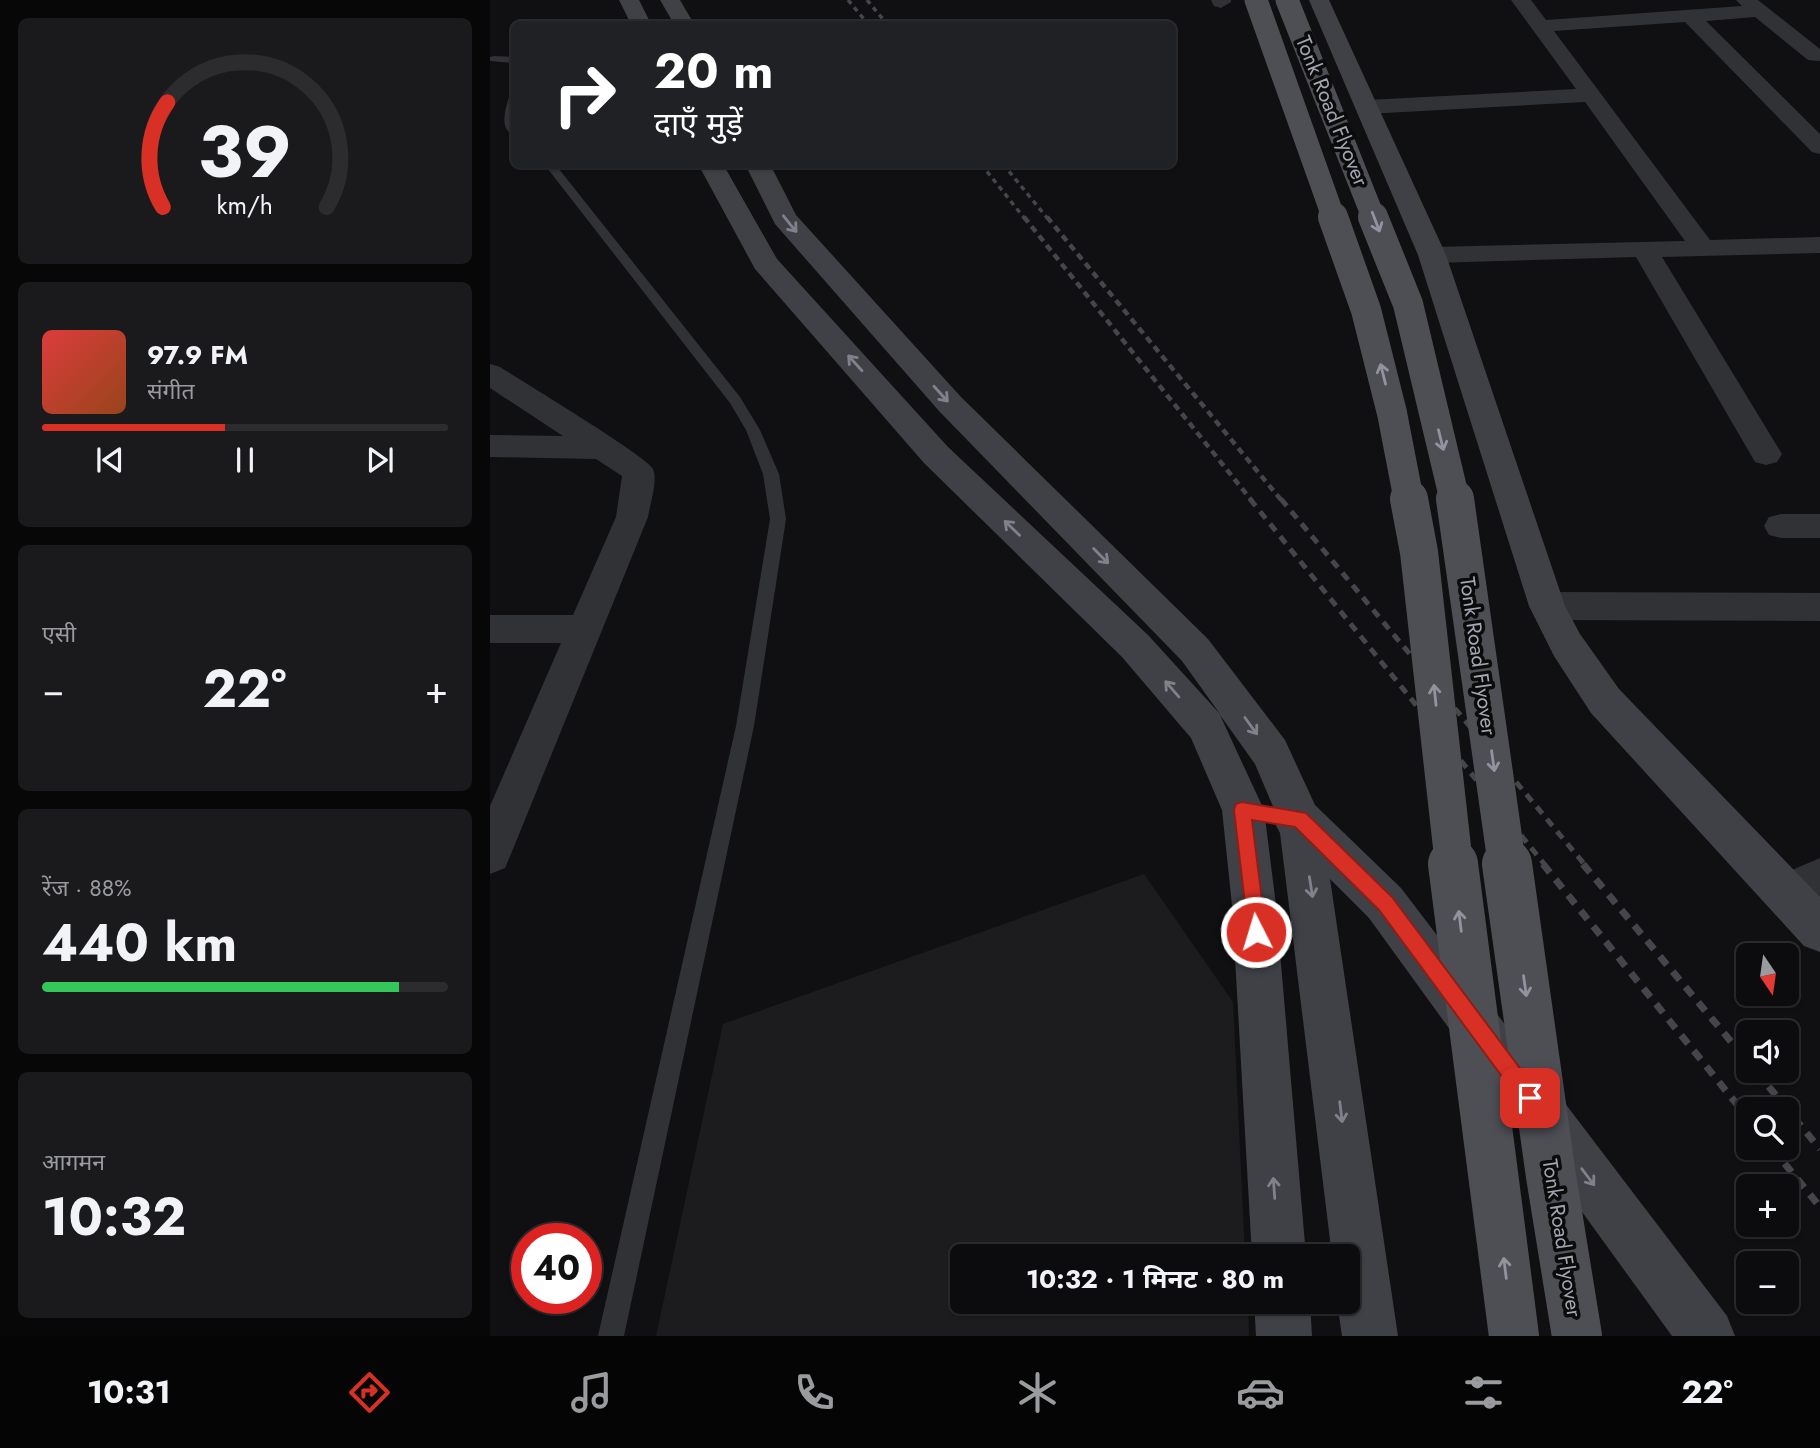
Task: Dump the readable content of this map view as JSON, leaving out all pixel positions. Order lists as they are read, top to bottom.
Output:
{
  "streets": {
    "main road": ["Tonk Road Flyover"]
  },
  "north": "bottom",
  "page": {
    "turn": ["20 m", "दाएँ मुड़ें"],
    "song": ["97.9 FM", "संगीत"],
    "tile": [
      "एसी",
      ["रेंज · 88%", "440 km"],
      ["आगमन", "10:32"]
    ],
    "heat": ["−", "22°", "+"],
    "map_buttons": ["+", "−"],
    "limit": "40",
    "trip": "10:32 · 1 मिनट · 80 m",
    "tabs": ["10:31", "22°"],
    "gauge": ["39", "km/h"]
  }
}
